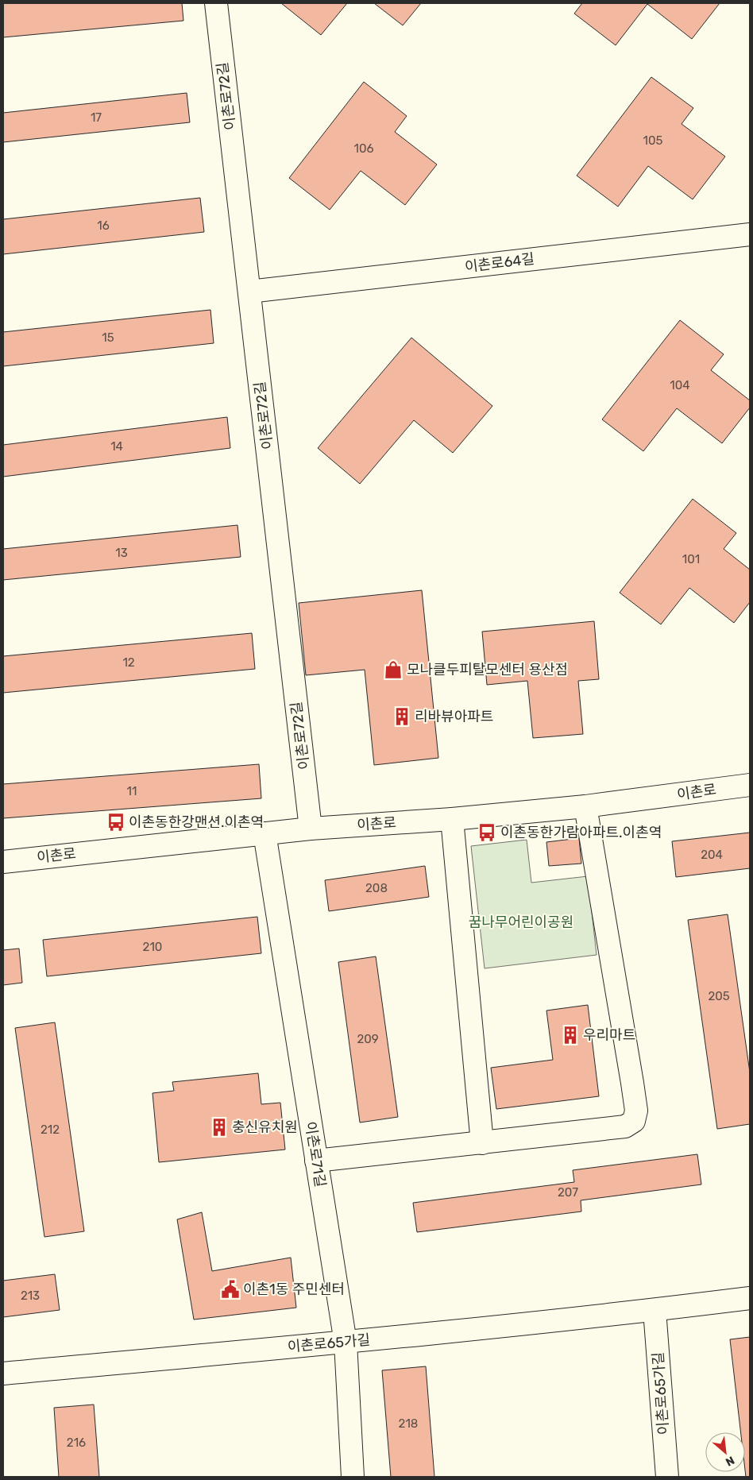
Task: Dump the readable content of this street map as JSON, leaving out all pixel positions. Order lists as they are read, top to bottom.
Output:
{
  "streets": {
    "street": [
      "이촌로72길",
      "이촌로64길",
      "이촌로",
      "이촌로71길",
      "이촌로65가길"
    ]
  },
  "crossings": [
    ["이촌로72길", "이촌로64길"],
    ["이촌로72길", "이촌로"],
    ["이촌로", "이촌로71길"],
    ["이촌로71길", "이촌로65가길"]
  ],
  "parks": ["꿈나무어린이공원"],
  "places": {
    "shop": ["모나클두피탈모센터 용산점"],
    "building": ["리바뷰아파트", "우리마트", "충신유치원"],
    "bus stop": ["이촌동한강맨션.이촌역", "이촌동한가람아파트.이촌역"],
    "public building": ["이촌1동 주민센터"]
  },
  "house_numbers": [
    "17",
    "105",
    "106",
    "16",
    "15",
    "104",
    "14",
    "13",
    "101",
    "12",
    "11",
    "204",
    "208",
    "210",
    "205",
    "209",
    "212",
    "207",
    "213",
    "218",
    "216"
  ],
  "north": "bottom right"
}
